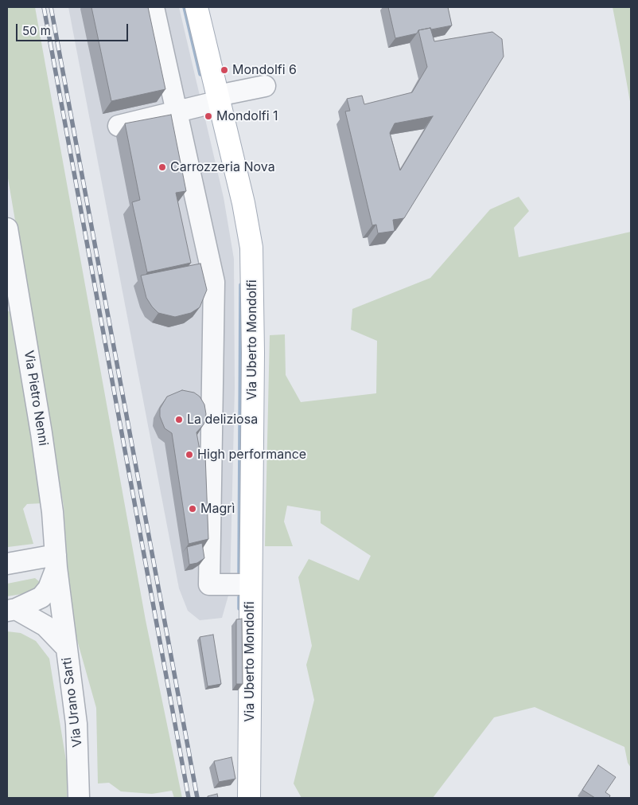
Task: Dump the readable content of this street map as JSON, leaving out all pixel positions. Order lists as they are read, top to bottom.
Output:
{
  "streets": {
    "main road": ["Via Uberto Mondolfi"],
    "street": ["Via Pietro Nenni", "Via Urano Sarti"]
  },
  "crossings": [
    ["Via Pietro Nenni", "Via Urano Sarti"]
  ],
  "places": [
    "Mondolfi 6",
    "Mondolfi 1",
    "Carrozzeria Nova",
    "La deliziosa",
    "High performance",
    "Magrì"
  ],
  "scale_bar": "50 m"
}
